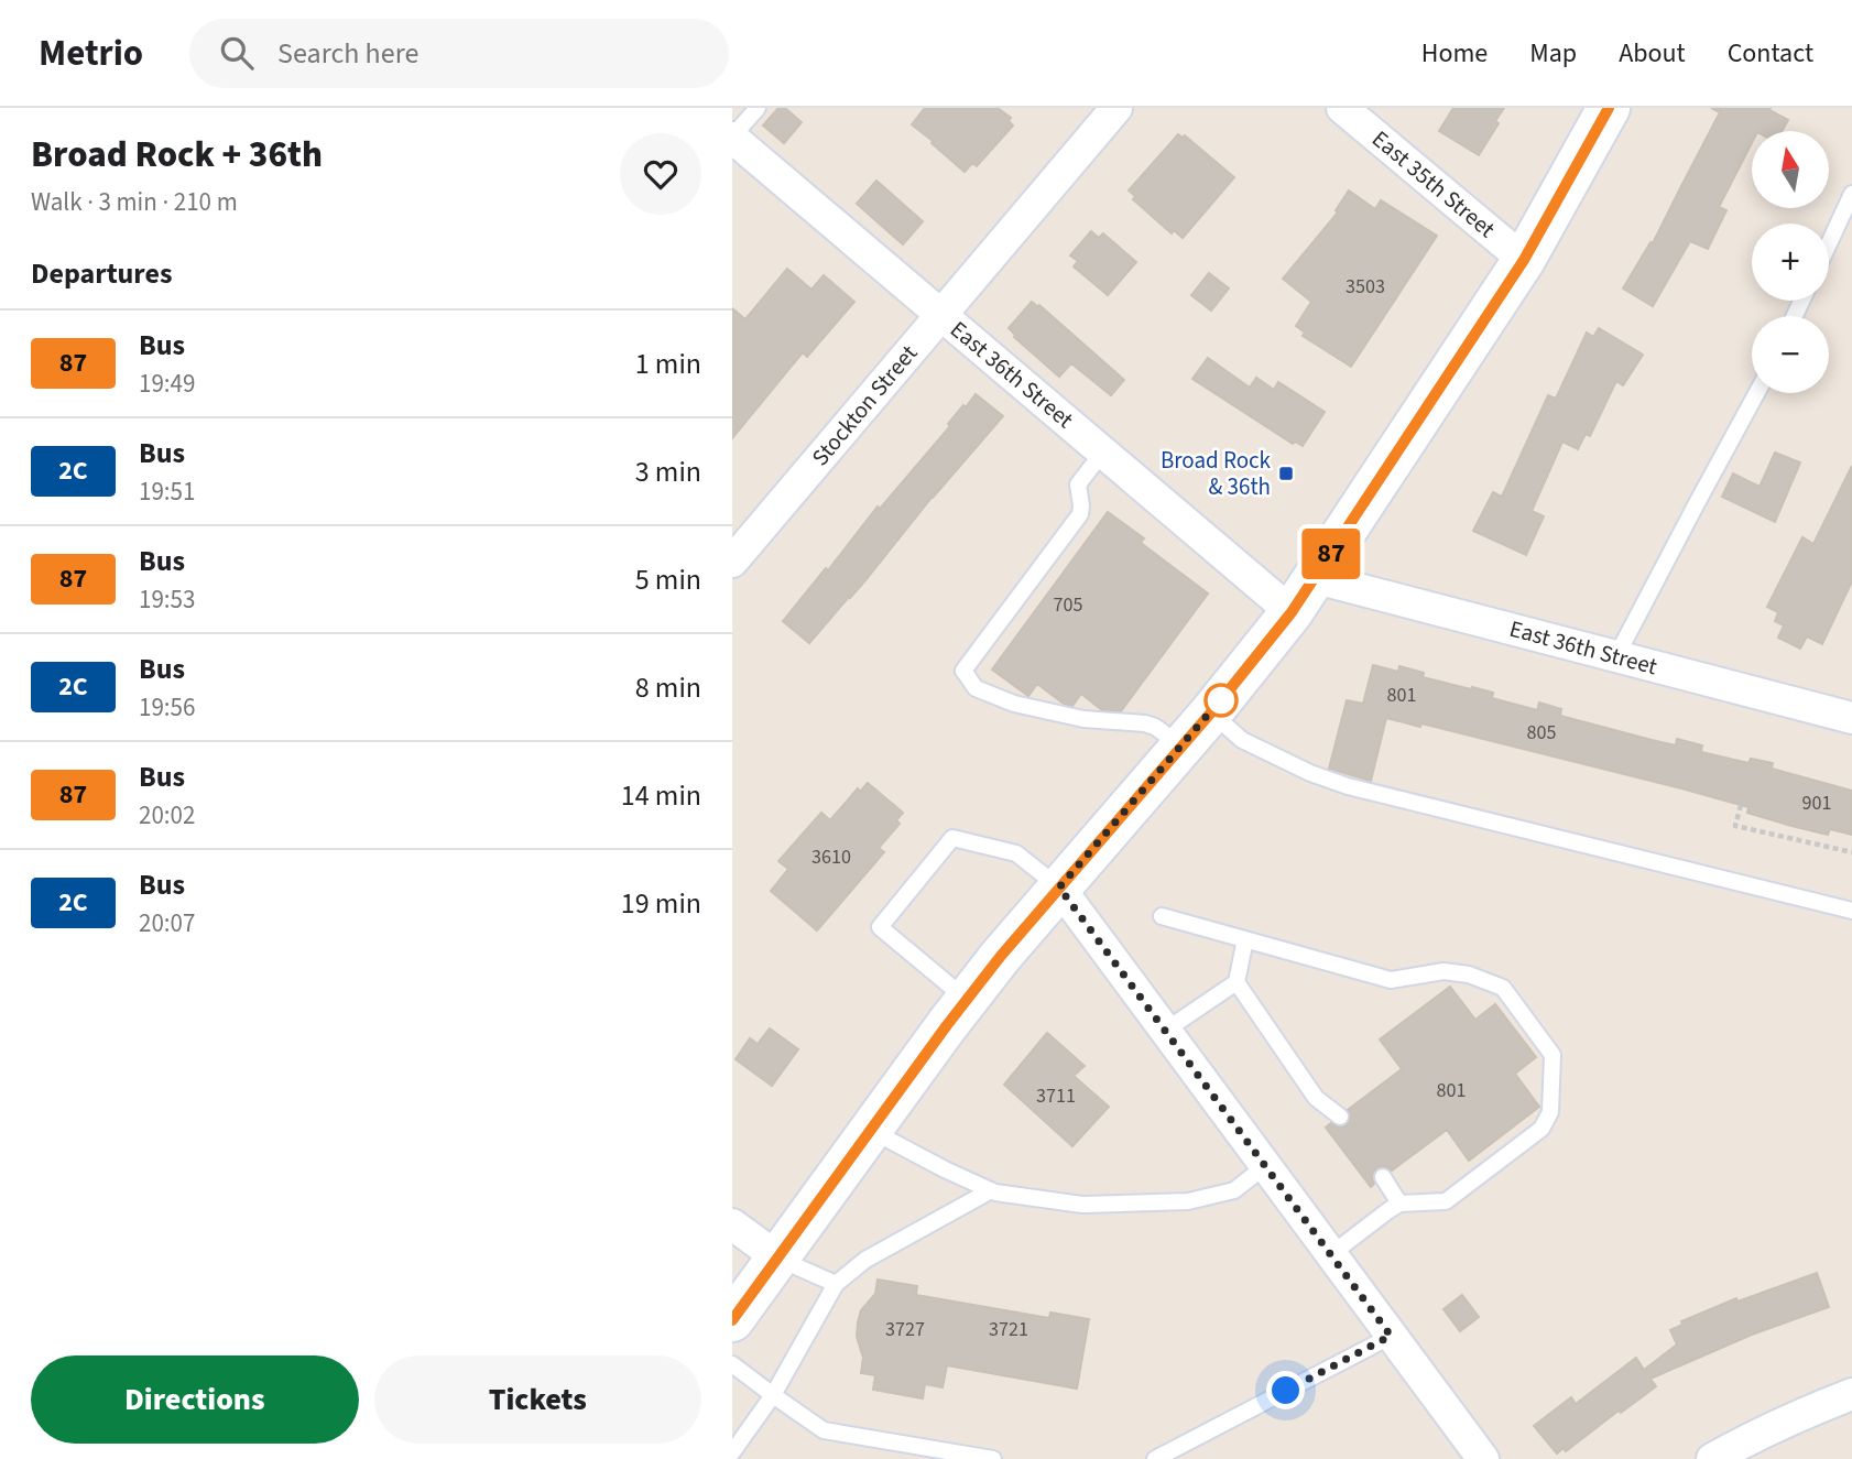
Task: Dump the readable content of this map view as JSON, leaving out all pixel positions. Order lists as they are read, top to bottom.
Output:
{
  "streets": {
    "street": ["East 35th Street", "East 36th Street", "Stockton Street"]
  },
  "crossings": [
    ["East 36th Street", "Stockton Street"]
  ],
  "places": {
    "transit": ["Broad Rock & 36th"]
  },
  "lines": ["bus line 87"],
  "house_numbers": [
    "3503",
    "705",
    "801",
    "805",
    "901",
    "3610",
    "801",
    "3711",
    "3727",
    "3721"
  ],
  "north": "top",
  "page": {
    "header": "Metrio",
    "search": "Search here",
    "nav": [
      "Home",
      "Map",
      "About",
      "Contact"
    ],
    "heading": [
      ["Broad Rock + 36th", "Walk · 3 min · 210 m"],
      "Departures"
    ],
    "on_map": "87",
    "map_buttons": ["+", "−"],
    "list": [
      {
        "mark": "87",
        "name": "Bus",
        "note": "19:49",
        "value": "1 min"
      },
      {
        "mark": "2C",
        "name": "Bus",
        "note": "19:51",
        "value": "3 min"
      },
      {
        "mark": "87",
        "name": "Bus",
        "note": "19:53",
        "value": "5 min"
      },
      {
        "mark": "2C",
        "name": "Bus",
        "note": "19:56",
        "value": "8 min"
      },
      {
        "mark": "87",
        "name": "Bus",
        "note": "20:02",
        "value": "14 min"
      },
      {
        "mark": "2C",
        "name": "Bus",
        "note": "20:07",
        "value": "19 min"
      }
    ],
    "buttons": ["Directions", "Tickets"]
  }
}
